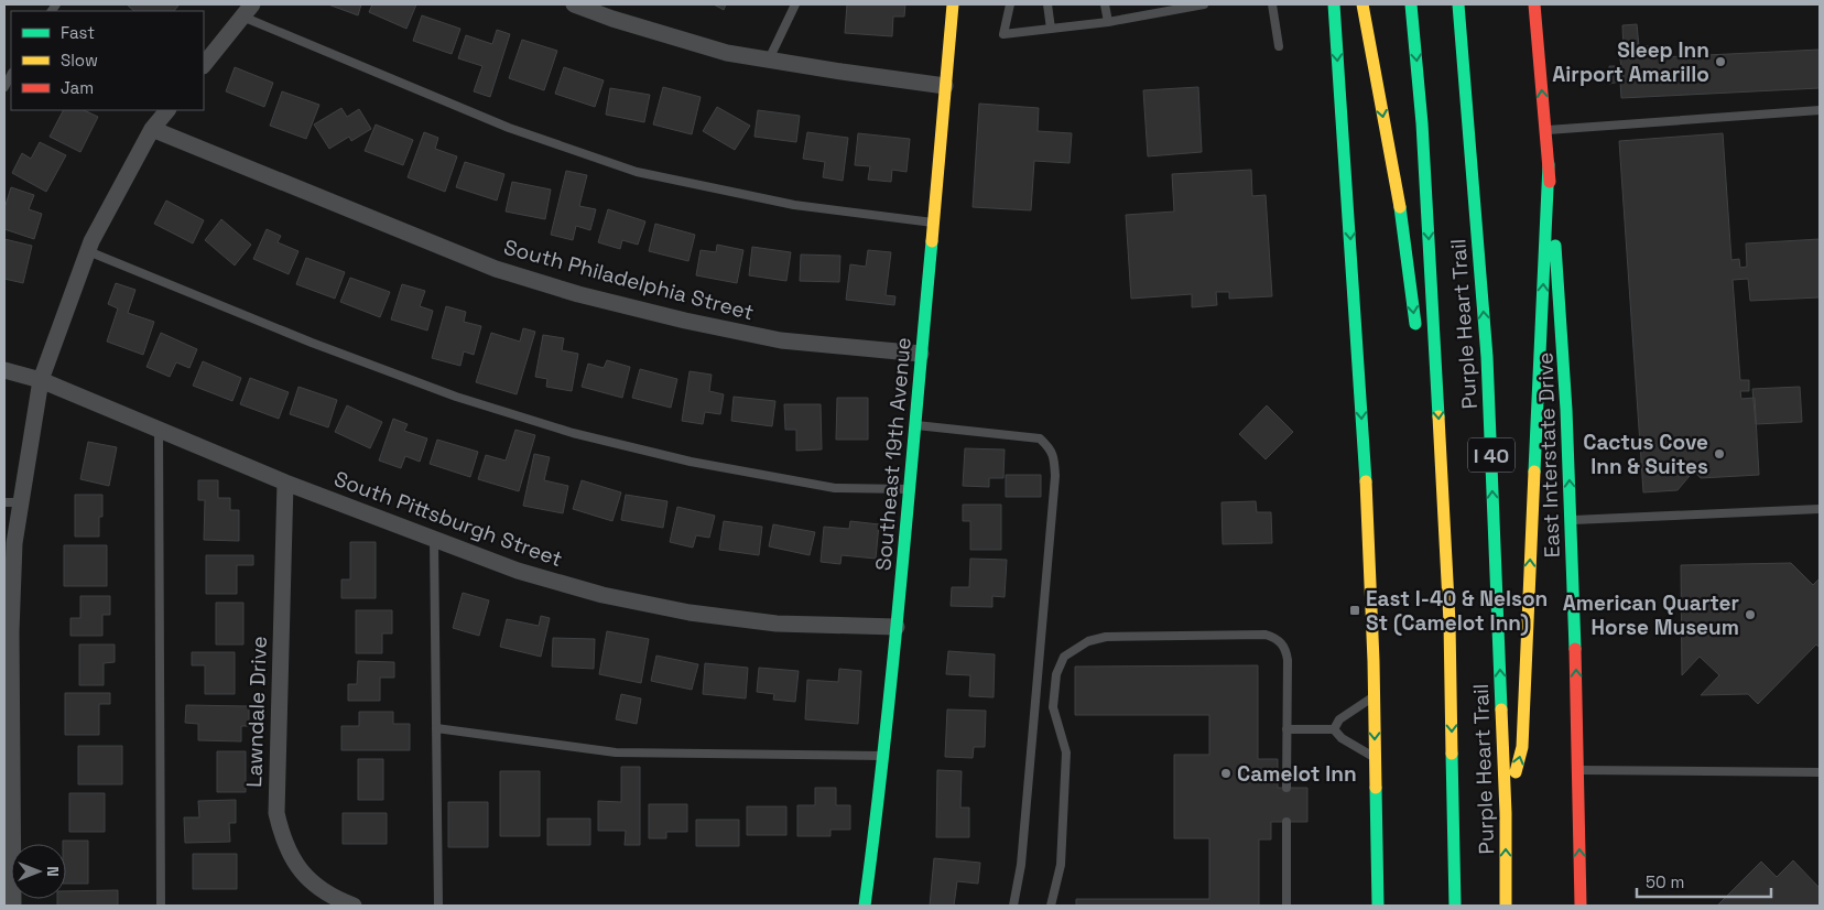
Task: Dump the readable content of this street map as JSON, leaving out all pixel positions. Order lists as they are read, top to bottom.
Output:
{
  "streets": {
    "main road": [
      "Purple Heart Trail",
      "Southeast 19th Avenue",
      "I 40",
      "East Interstate Drive"
    ],
    "street": ["South Philadelphia Street", "South Pittsburgh Street", "Lawndale Drive"]
  },
  "crossings": [
    ["South Philadelphia Street", "Southeast 19th Avenue"],
    ["Southeast 19th Avenue", "South Pittsburgh Street"],
    ["South Pittsburgh Street", "Lawndale Drive"]
  ],
  "places": {
    "other": [
      "Sleep Inn Airport Amarillo",
      "Cactus Cove Inn & Suites",
      "American Quarter Horse Museum",
      "Camelot Inn"
    ],
    "transit": ["East I-40 & Nelson St (Camelot Inn)"]
  },
  "legend": ["Fast", "Slow", "Jam"],
  "scale_bar": "50 m",
  "north": "right"
}
